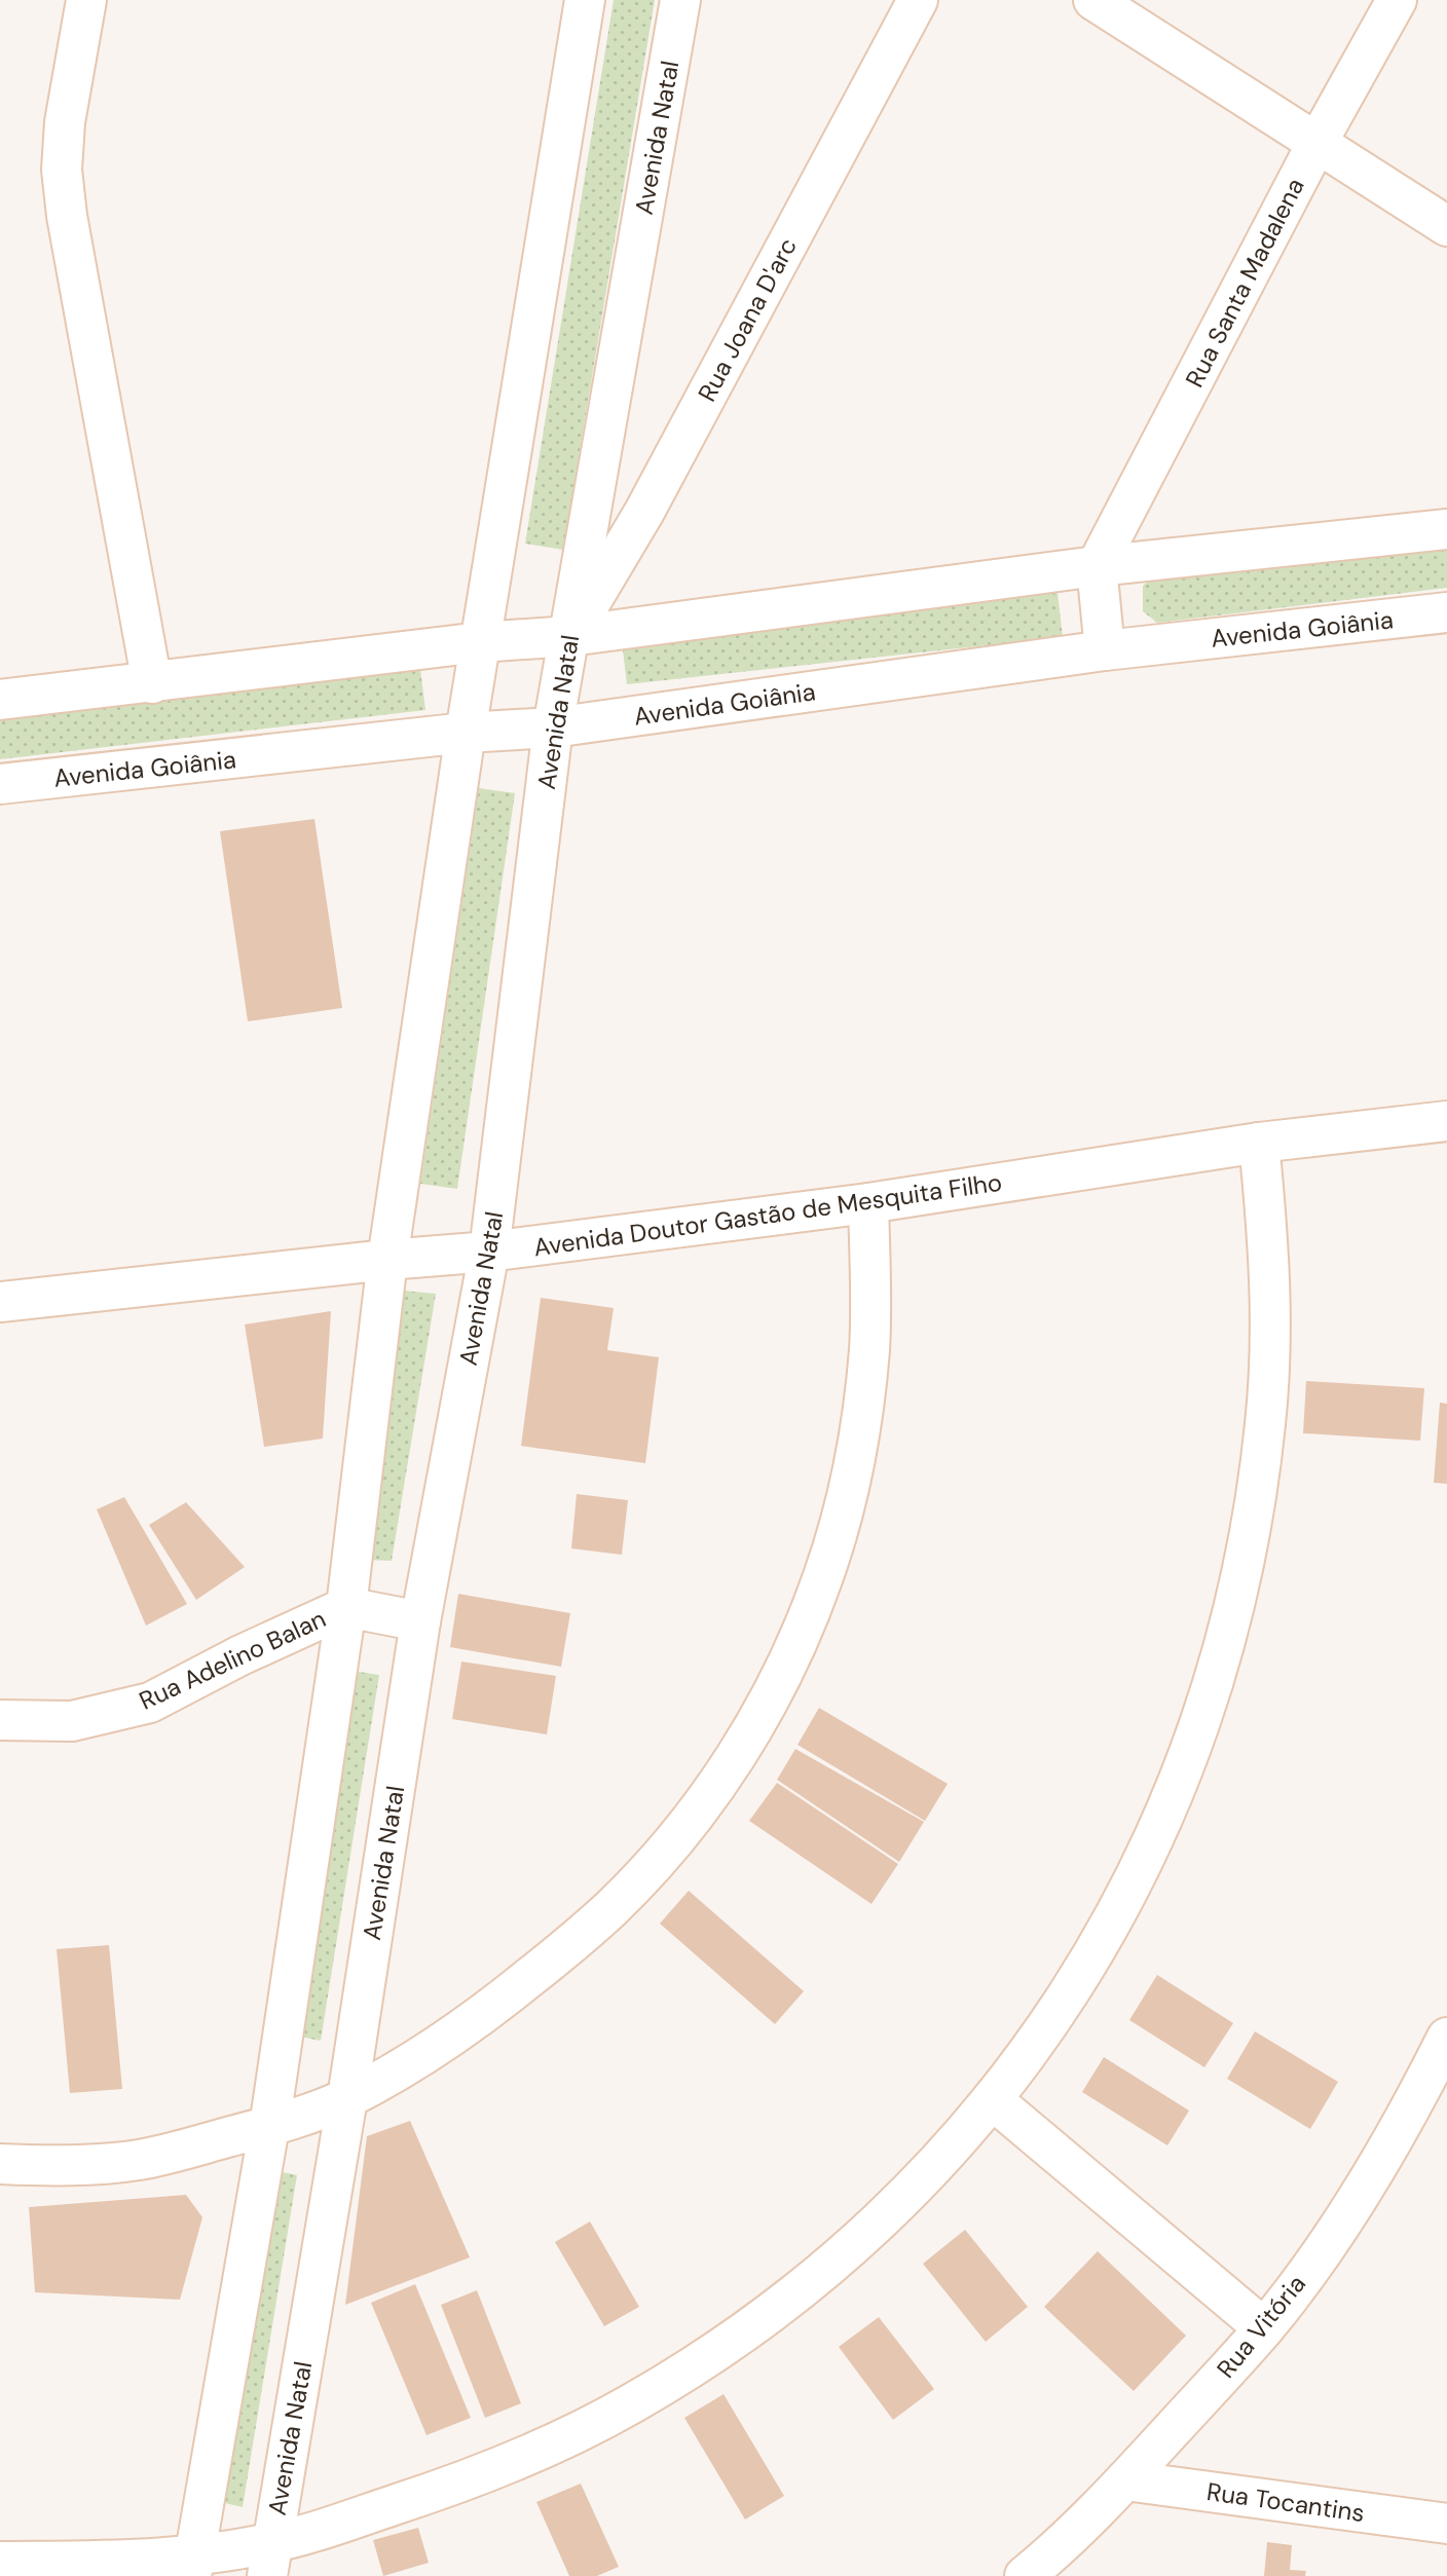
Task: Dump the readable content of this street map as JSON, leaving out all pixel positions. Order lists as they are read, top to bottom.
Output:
{
  "streets": {
    "street": [
      "Avenida Natal",
      "Rua Santa Madalena",
      "Rua Joana D'arc",
      "Avenida Goiânia",
      "Avenida Doutor Gastão de Mesquita Filho",
      "Rua Adelino Balan",
      "Rua Vitória",
      "Rua Tocantins"
    ]
  },
  "crossings": [
    ["Avenida Natal", "Rua Joana D'arc"],
    ["Avenida Natal", "Avenida Goiânia"],
    ["Avenida Natal", "Avenida Doutor Gastão de Mesquita Filho"],
    ["Avenida Natal", "Rua Adelino Balan"],
    ["Rua Vitória", "Rua Tocantins"]
  ]
}
